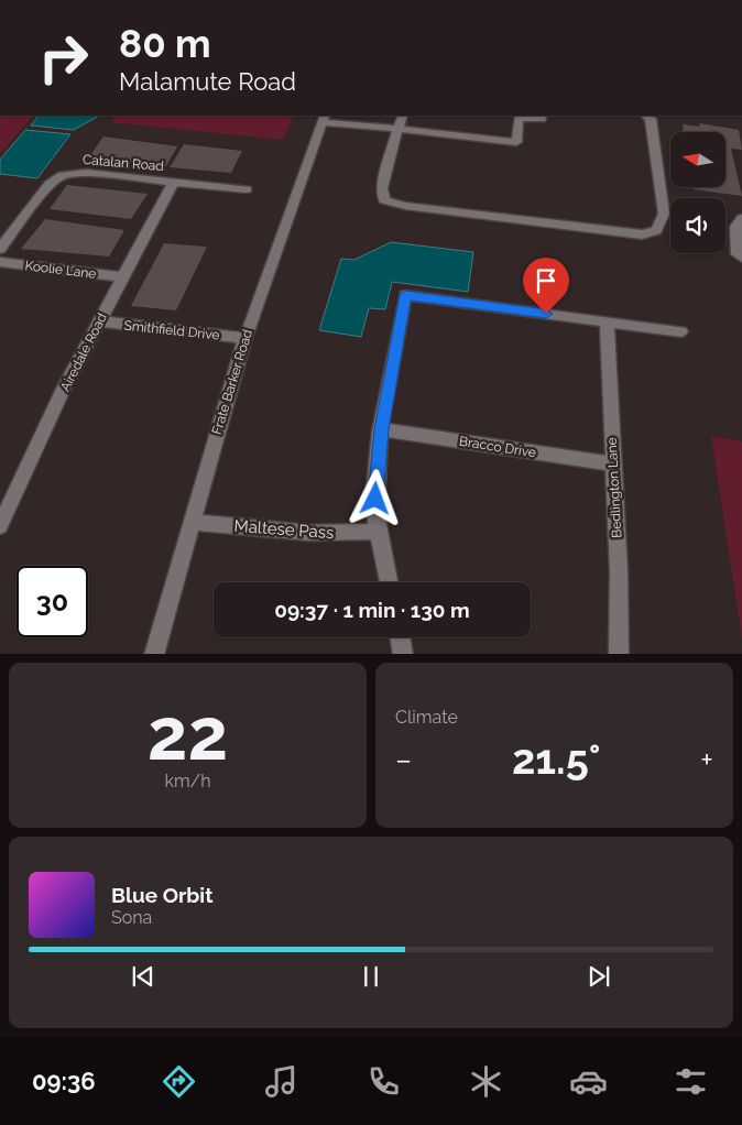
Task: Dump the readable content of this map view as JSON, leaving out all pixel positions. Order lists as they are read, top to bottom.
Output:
{
  "streets": {
    "street": [
      "Catalan Road",
      "Koolie Lane",
      "Smithfield Drive",
      "Airedale Road",
      "Frate Barker Road",
      "Bracco Drive",
      "Bedlington Lane",
      "Maltese Pass"
    ]
  },
  "crossings": [
    ["Catalan Road", "Airedale Road"],
    ["Koolie Lane", "Airedale Road"],
    ["Smithfield Drive", "Airedale Road"],
    ["Smithfield Drive", "Frate Barker Road"],
    ["Frate Barker Road", "Maltese Pass"],
    ["Bracco Drive", "Bedlington Lane"]
  ],
  "north": "left",
  "page": {
    "turn": ["80 m", "Malamute Road"],
    "limit": "30",
    "trip": "09:37 · 1 min · 130 m",
    "tile": [
      ["22", "km/h"],
      "Climate"
    ],
    "heat": ["−", "21.5°", "+"],
    "song": ["Blue Orbit", "Sona"],
    "tabs": "09:36"
  }
}
